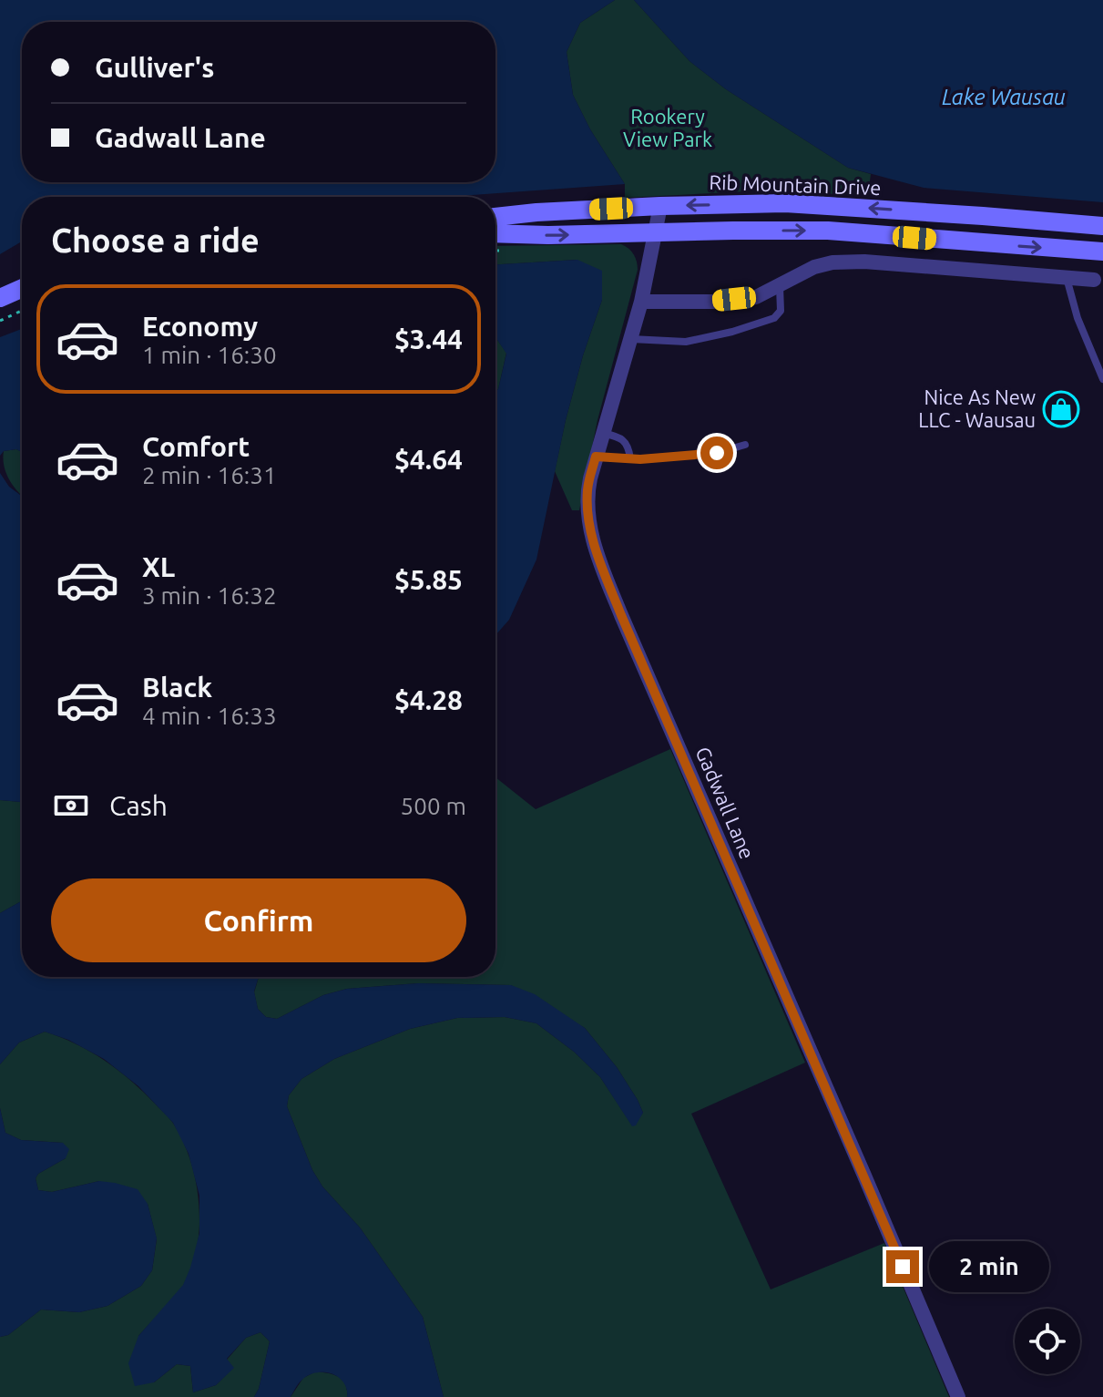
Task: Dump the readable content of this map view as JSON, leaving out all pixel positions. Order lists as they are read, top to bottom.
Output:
{
  "streets": {
    "main road": ["Rib Mountain Drive"],
    "street": ["Gadwall Lane"]
  },
  "crossings": [
    ["Rib Mountain Drive", "Gadwall Lane"]
  ],
  "water": ["Lake Wausau"],
  "parks": ["Rookery View Park"],
  "places": {
    "shop": ["Nice As New LLC - Wausau"]
  },
  "page": {
    "banner": ["Gulliver's", "Gadwall Lane"],
    "heading": "Choose a ride",
    "list": [
      {
        "name": "Economy",
        "note": "1 min · 16:30",
        "value": "$3.44"
      },
      {
        "name": "Comfort",
        "note": "2 min · 16:31",
        "value": "$4.64"
      },
      {
        "name": "XL",
        "note": "3 min · 16:32",
        "value": "$5.85"
      },
      {
        "name": "Black",
        "note": "4 min · 16:33",
        "value": "$4.28"
      }
    ],
    "pay": ["Cash", "500 m"],
    "buttons": "Confirm",
    "bubble": "2 min"
  }
}
